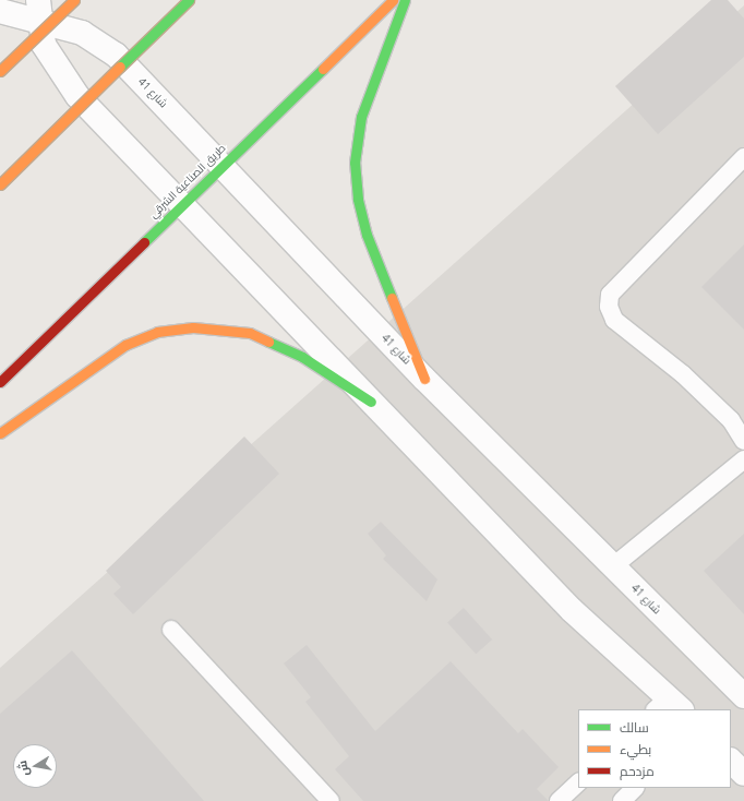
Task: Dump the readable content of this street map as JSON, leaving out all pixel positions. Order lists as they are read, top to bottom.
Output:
{
  "streets": {
    "main road": ["طريق الصناعية الشرقي"],
    "street": ["شارع 41"]
  },
  "crossings": [
    ["شارع 41", "طريق الصناعية الشرقي"]
  ],
  "legend": ["سالك", "بطيء", "مزدحم"],
  "north": "left"
}
